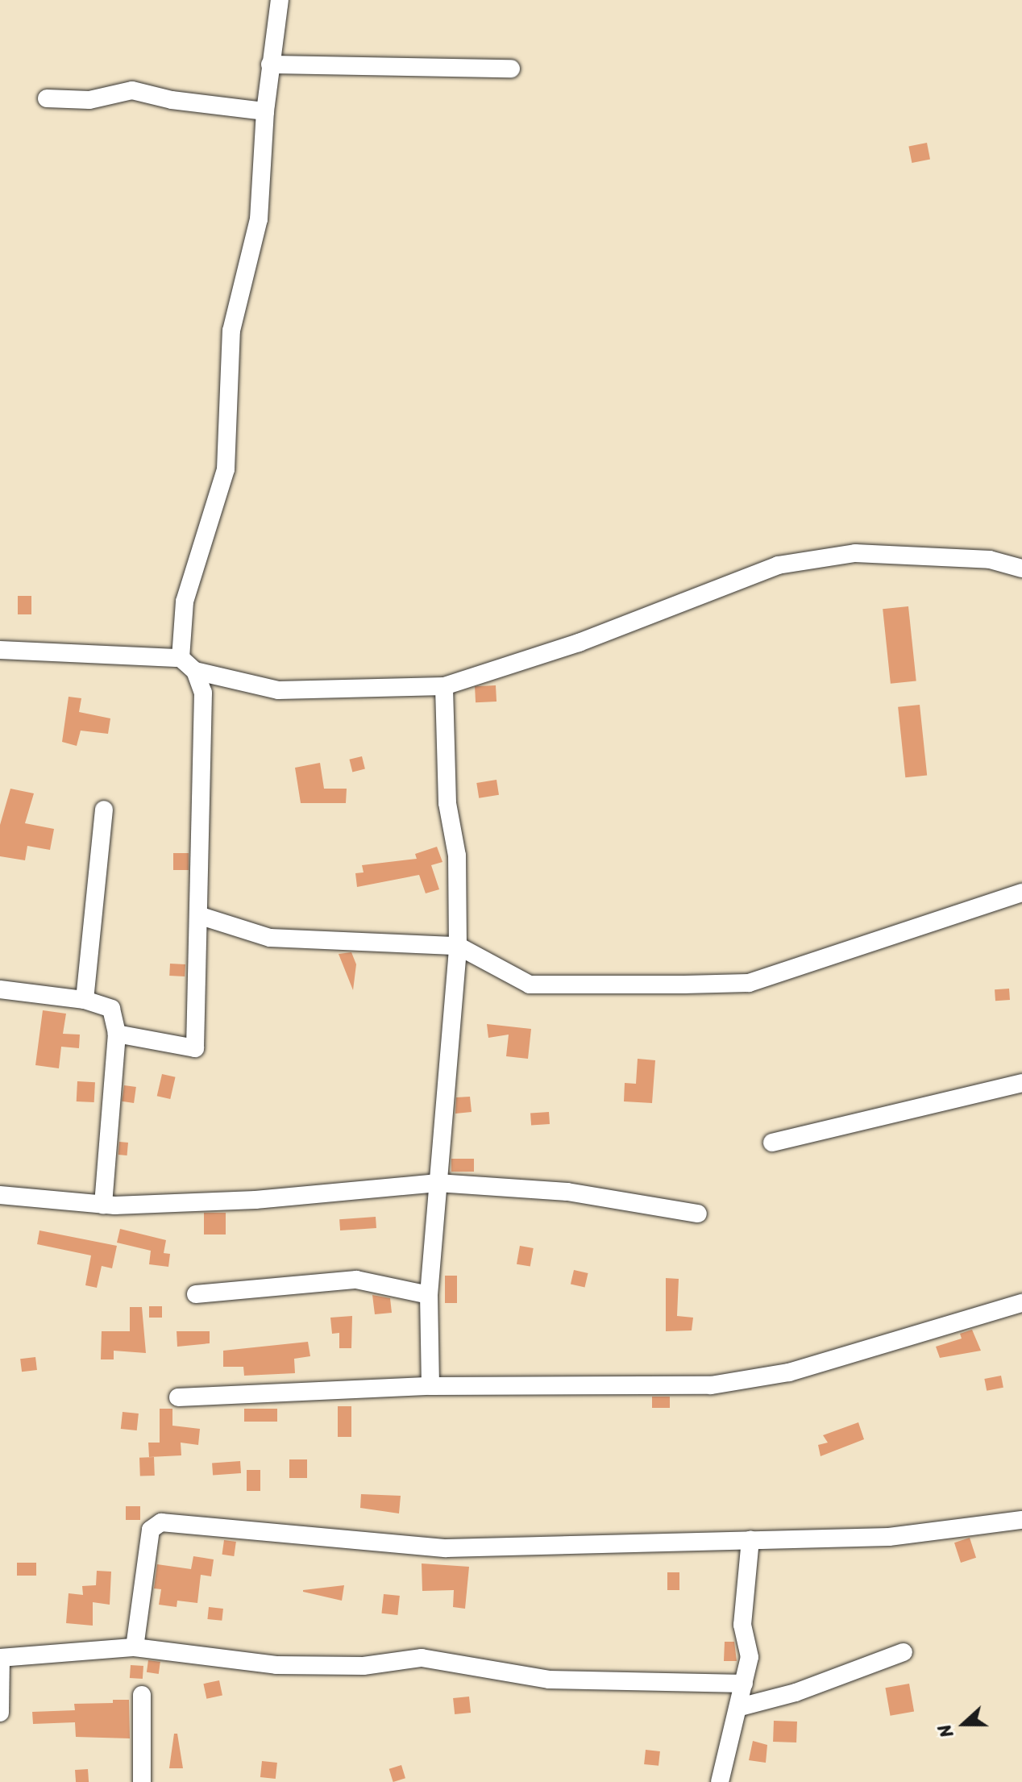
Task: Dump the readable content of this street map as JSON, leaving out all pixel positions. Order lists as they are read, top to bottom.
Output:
{
  "north": "left"
}
